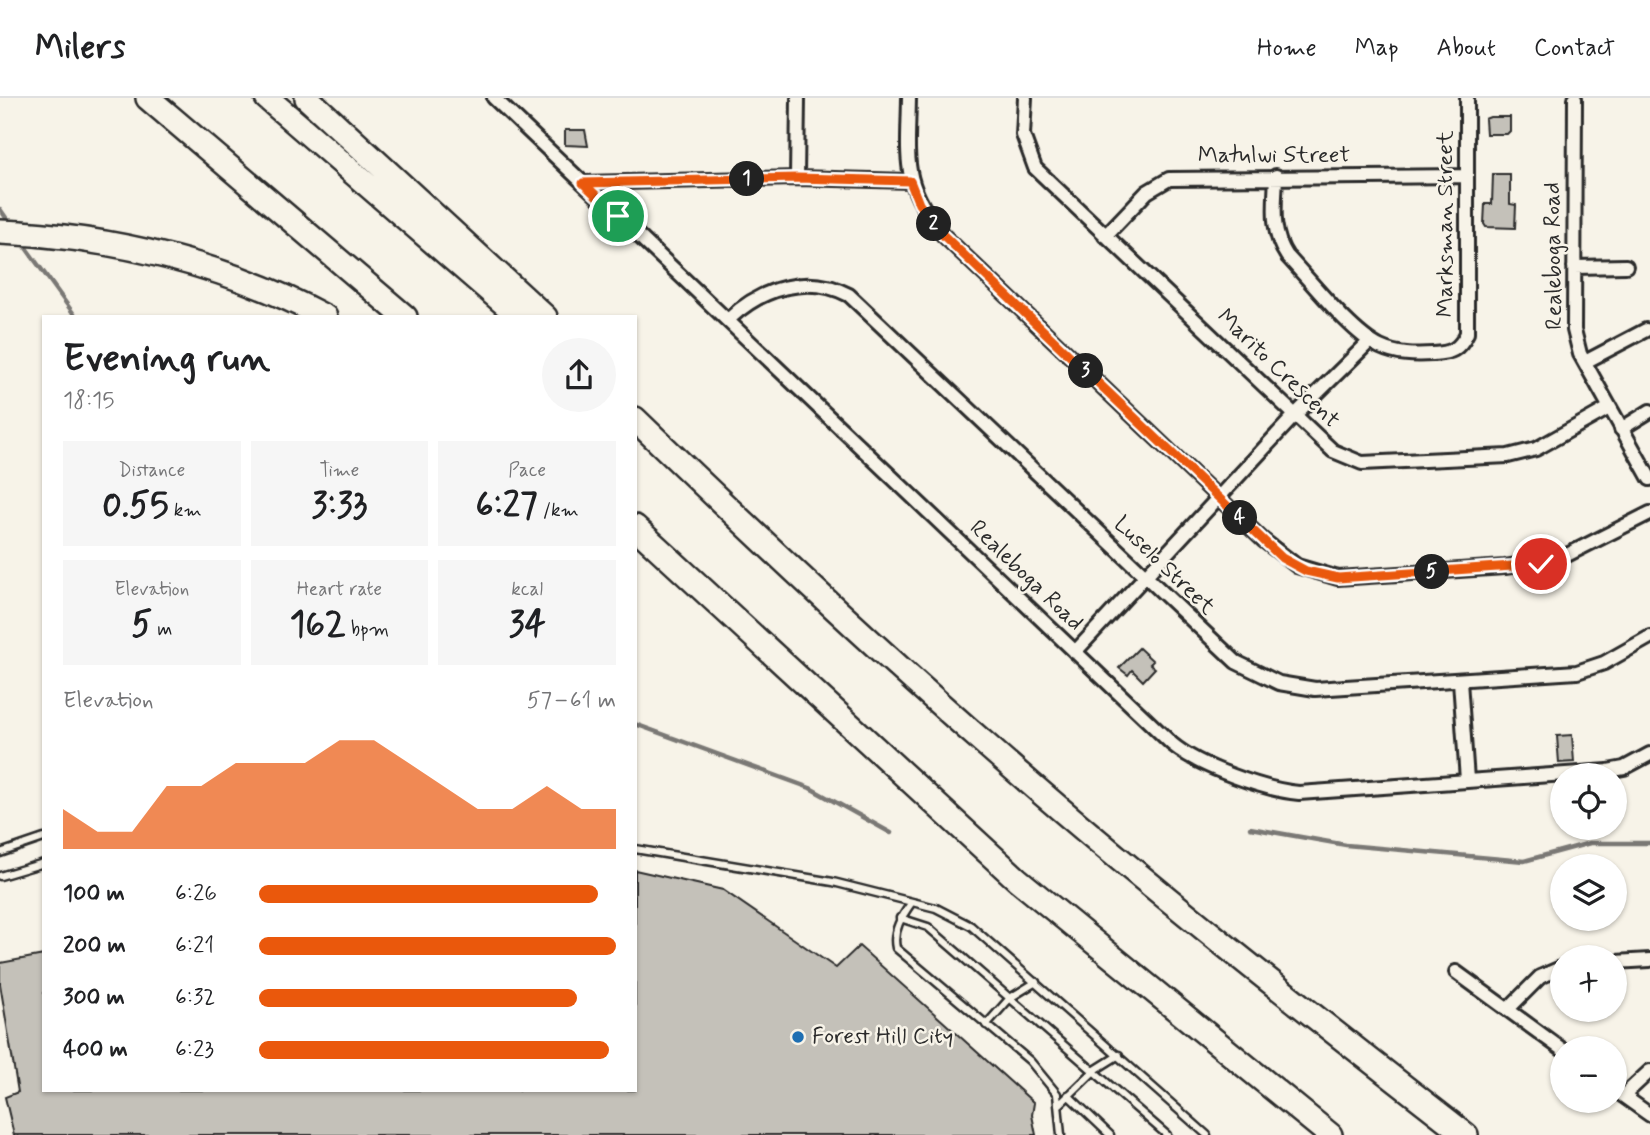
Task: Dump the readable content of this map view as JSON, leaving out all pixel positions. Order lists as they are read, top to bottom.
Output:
{
  "streets": {
    "street": [
      "Matulwi Street",
      "Marksman Street",
      "Realeboga Road",
      "Marito Crescent",
      "Luselo Street"
    ]
  },
  "crossings": [
    ["Matulwi Street", "Marksman Street"],
    ["Matulwi Street", "Marito Crescent"],
    ["Realeboga Road", "Marito Crescent"],
    ["Realeboga Road", "Luselo Street"]
  ],
  "places": ["Forest Hill City"],
  "page": {
    "header": "Milers",
    "nav": [
      "Home",
      "Map",
      "About",
      "Contact"
    ],
    "pins": [
      "1",
      "2",
      "3",
      "4",
      "5"
    ],
    "heading": ["Evening run", "18:15"],
    "stats": [
      ["Distance", "0.55 km"],
      ["Time", "3:33"],
      ["Pace", "6:27 /km"],
      ["Elevation", "5 m"],
      ["Heart rate", "162 bpm"],
      ["kcal", "34"]
    ],
    "chart": ["Elevation", "57–61 m"],
    "map_buttons": ["+", "−"],
    "list": [
      {
        "name": "100 m",
        "note": "6:26"
      },
      {
        "name": "200 m",
        "note": "6:21"
      },
      {
        "name": "300 m",
        "note": "6:32"
      },
      {
        "name": "400 m",
        "note": "6:23"
      }
    ]
  }
}
